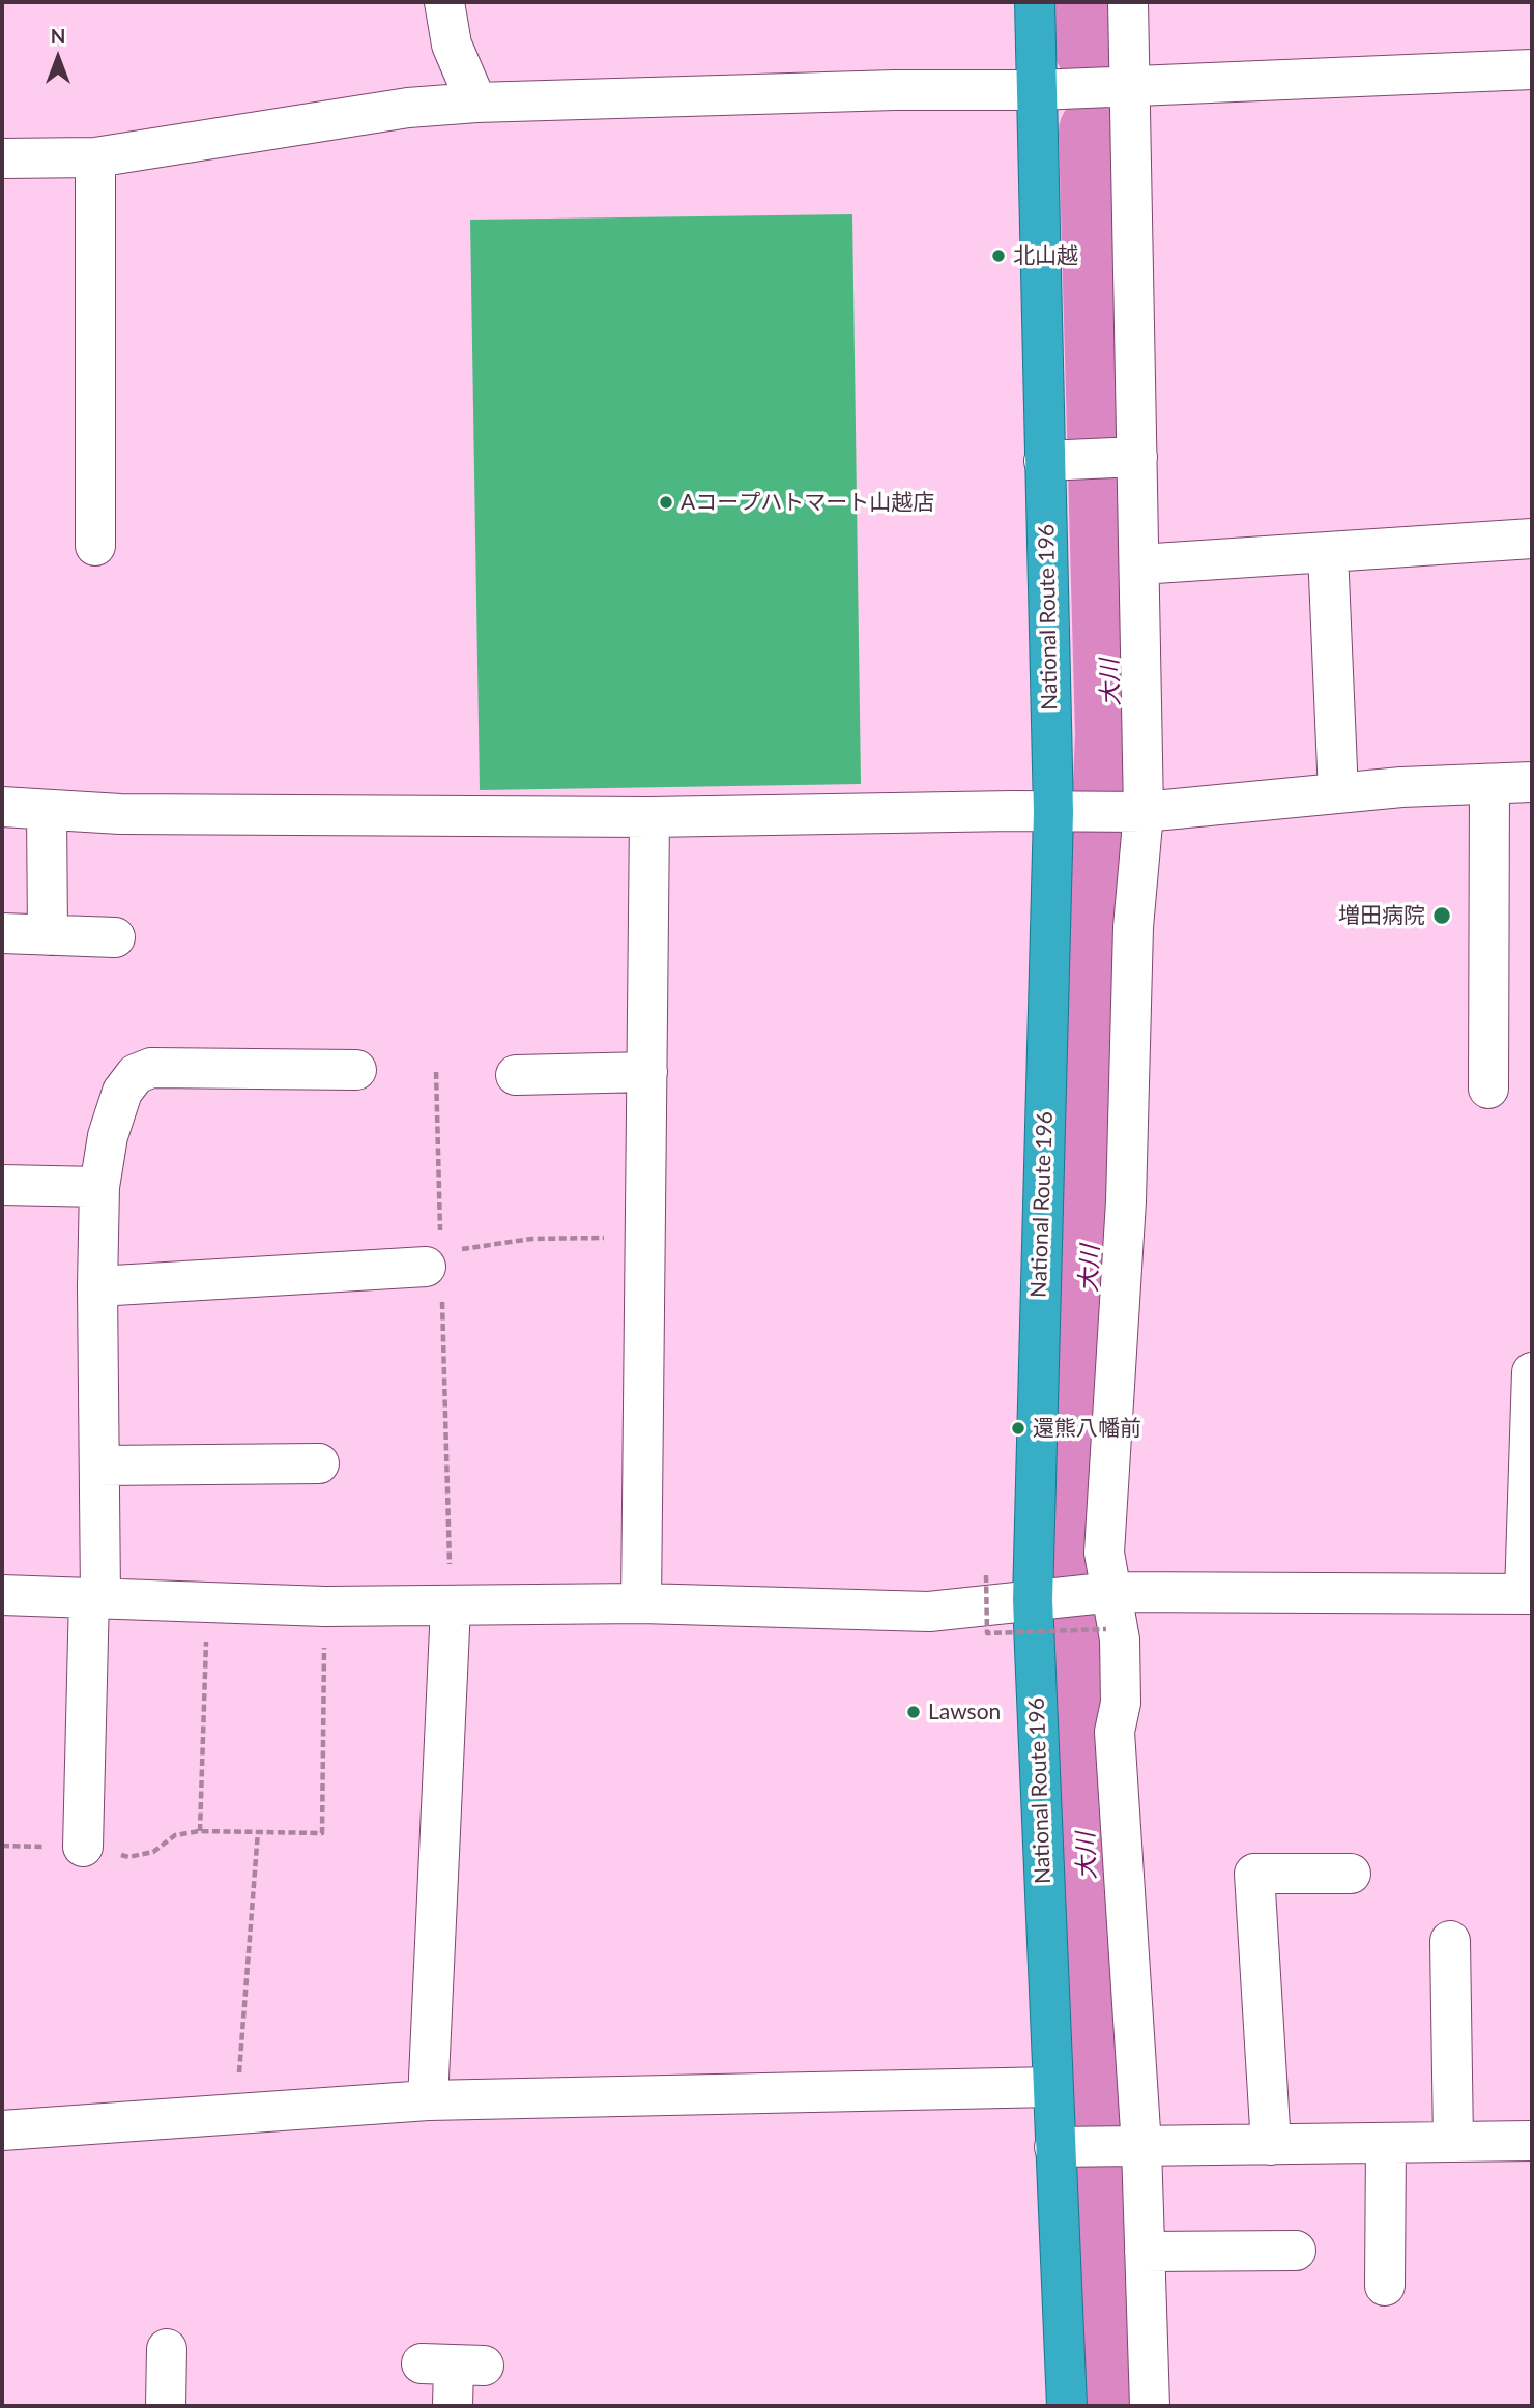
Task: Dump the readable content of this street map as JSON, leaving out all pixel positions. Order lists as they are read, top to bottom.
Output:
{
  "streets": {
    "highway": ["National Route 196"]
  },
  "water": ["大川"],
  "places": [
    "北山越",
    "Aコープハトマート山越店",
    "増田病院",
    "還熊八幡前",
    "Lawson"
  ],
  "north": "top"
}
